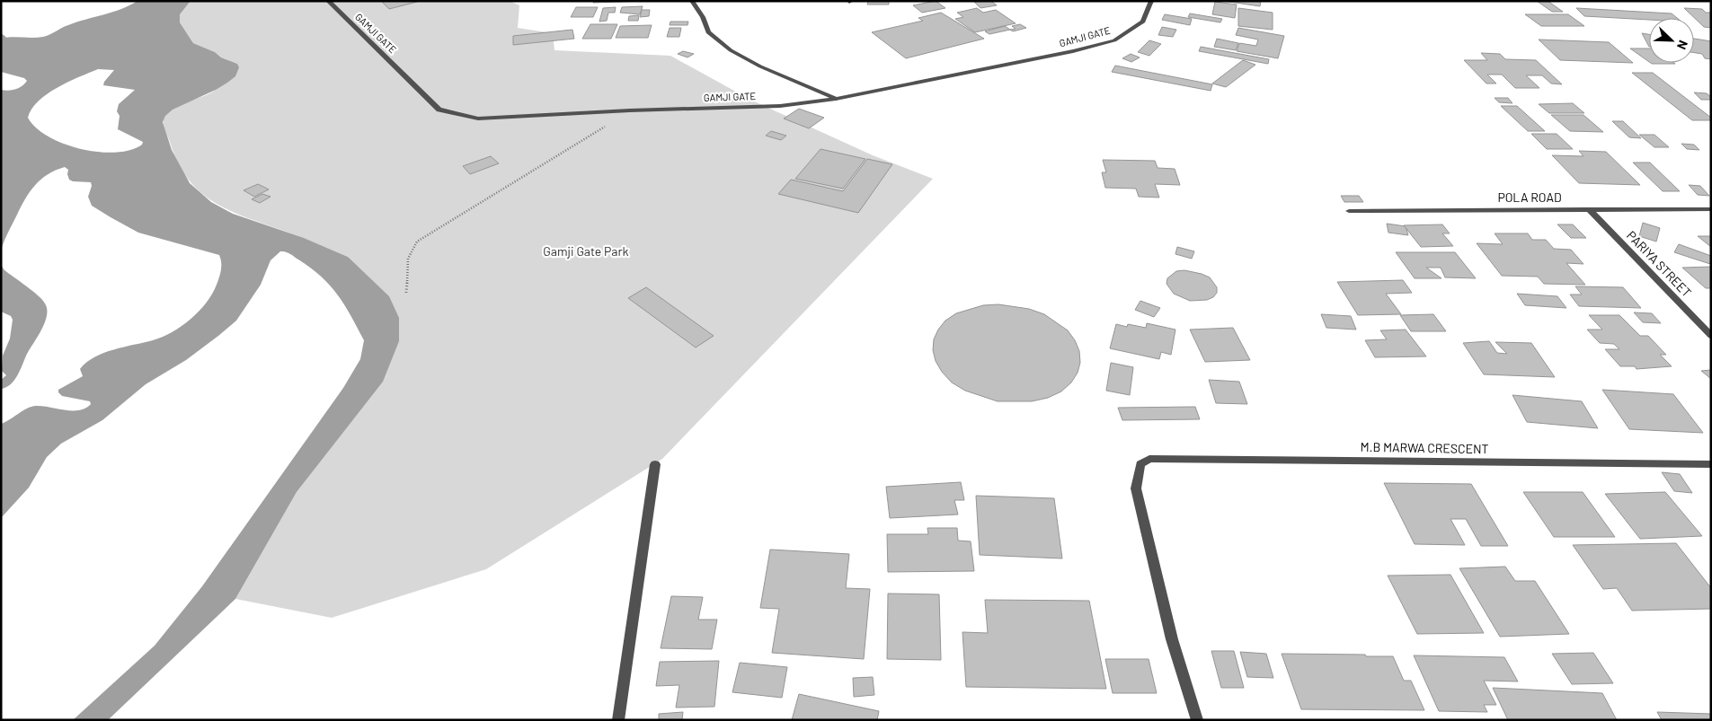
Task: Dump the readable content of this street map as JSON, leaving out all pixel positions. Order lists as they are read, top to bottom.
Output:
{
  "streets": {
    "street": [
      "GAMJI GATE",
      "POLA ROAD",
      "PARIYA STREET",
      "M.B MARWA CRESCENT"
    ]
  },
  "crossings": [
    ["POLA ROAD", "PARIYA STREET"]
  ],
  "parks": ["Gamji Gate Park"],
  "north": "bottom right"
}
